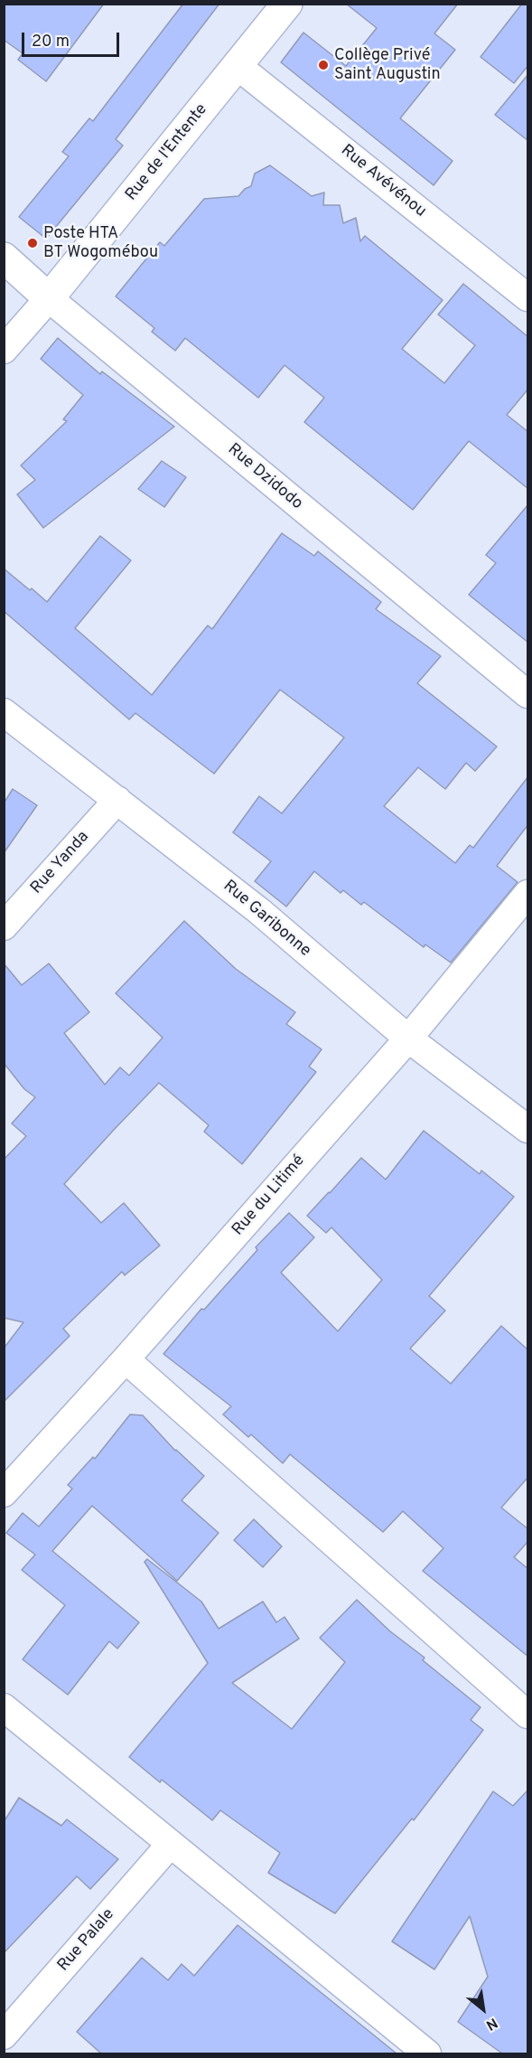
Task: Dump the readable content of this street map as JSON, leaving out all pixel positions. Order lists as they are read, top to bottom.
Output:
{
  "streets": {
    "street": [
      "Rue de l'Entente",
      "Rue Avévénou",
      "Rue Dzidodo",
      "Rue Yanda",
      "Rue Garibonne",
      "Rue du Litimé",
      "Rue Palale"
    ]
  },
  "crossings": [
    ["Rue de l'Entente", "Rue Avévénou"],
    ["Rue de l'Entente", "Rue Dzidodo"],
    ["Rue Yanda", "Rue Garibonne"],
    ["Rue Garibonne", "Rue du Litimé"]
  ],
  "places": ["Collège Privé Saint Augustin", "Poste HTA BT Wogomébou"],
  "scale_bar": "20 m",
  "north": "bottom right"
}
